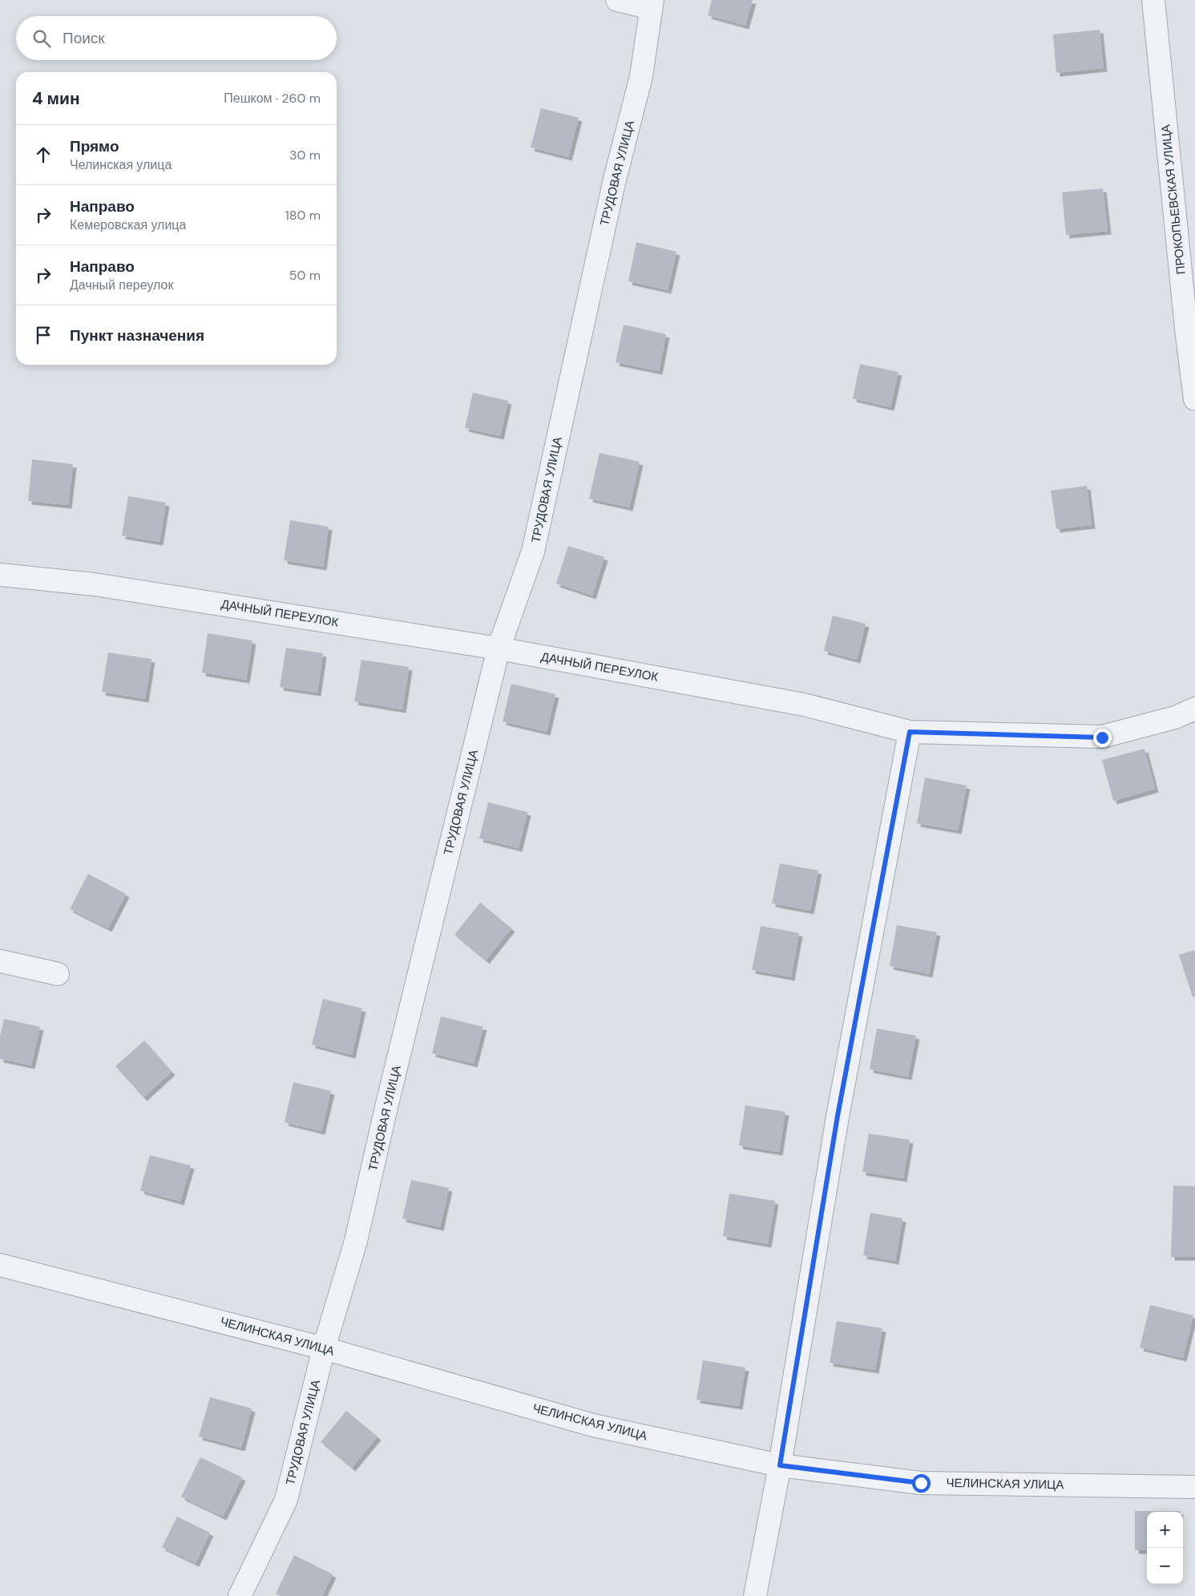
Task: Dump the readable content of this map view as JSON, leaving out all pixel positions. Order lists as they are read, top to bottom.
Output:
{
  "streets": {
    "street": [
      "ТРУДОВАЯ УЛИЦА",
      "ПРОКОПЬЕВСКАЯ УЛИЦА",
      "ДАЧНЫЙ ПЕРЕУЛОК",
      "ЧЕЛИНСКАЯ УЛИЦА"
    ]
  },
  "crossings": [
    ["ТРУДОВАЯ УЛИЦА", "ДАЧНЫЙ ПЕРЕУЛОК"],
    ["ТРУДОВАЯ УЛИЦА", "ЧЕЛИНСКАЯ УЛИЦА"]
  ],
  "page": {
    "search": "Поиск",
    "heading": ["4 мин", "Пешком · 260 m"],
    "list": [
      ["Прямо", "Челинская улица", "30 m"],
      ["Направо", "Кемеровская улица", "180 m"],
      ["Направо", "Дачный переулок", "50 m"],
      "Пункт назначения"
    ],
    "map_buttons": ["+", "−"]
  }
}
